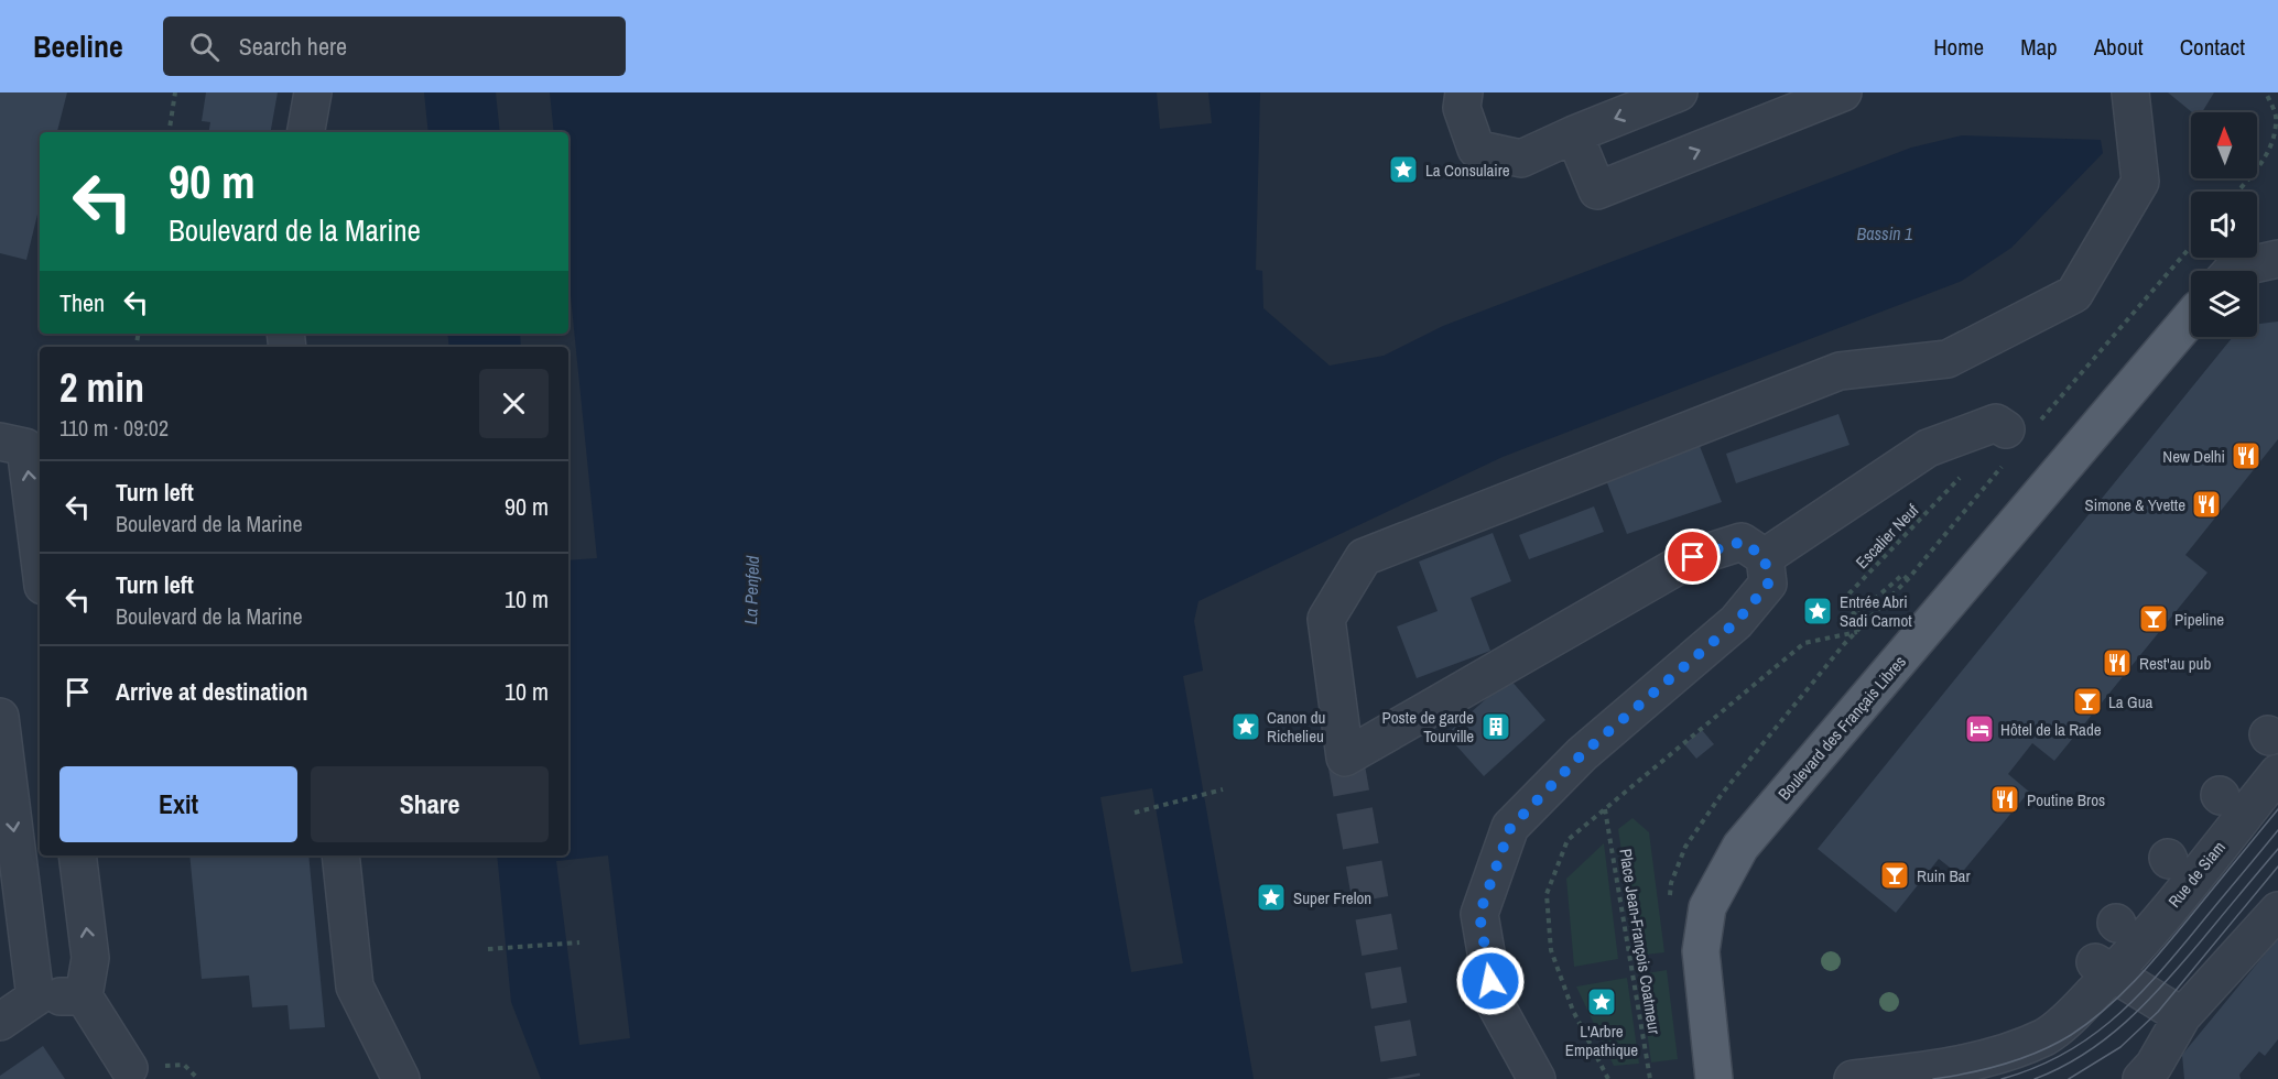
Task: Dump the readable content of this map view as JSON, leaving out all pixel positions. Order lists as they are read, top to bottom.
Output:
{
  "streets": {
    "main road": ["Boulevard des Français Libres"],
    "street": ["Rue de Siam"],
    "path": ["Escalier Neuf", "Place Jean-François Coatmeur"]
  },
  "water": ["Bassin 1", "La Penfeld"],
  "places": {
    "place": [
      "La Consulaire",
      "Entrée Abri Sadi Carnot",
      "Canon du Richelieu",
      "Super Frelon",
      "L'Arbre Empathique"
    ],
    "restaurant": [
      "New Delhi",
      "Simone & Yvette",
      "Rest'au pub",
      "Poutine Bros"
    ],
    "bar": ["Pipeline", "La Gua", "Ruin Bar"],
    "building": ["Poste de garde Tourville"],
    "hotel": ["Hôtel de la Rade"]
  },
  "north": "top",
  "page": {
    "header": "Beeline",
    "search": "Search here",
    "nav": [
      "Home",
      "Map",
      "About",
      "Contact"
    ],
    "turn": ["90 m", "Boulevard de la Marine"],
    "then": "Then",
    "heading": ["2 min", "110 m · 09:02"],
    "list": [
      {
        "name": "Turn left",
        "note": "Boulevard de la Marine",
        "value": "90 m"
      },
      {
        "name": "Turn left",
        "note": "Boulevard de la Marine",
        "value": "10 m"
      },
      {
        "name": "Arrive at destination",
        "value": "10 m"
      }
    ],
    "buttons": ["Exit", "Share"]
  }
}
